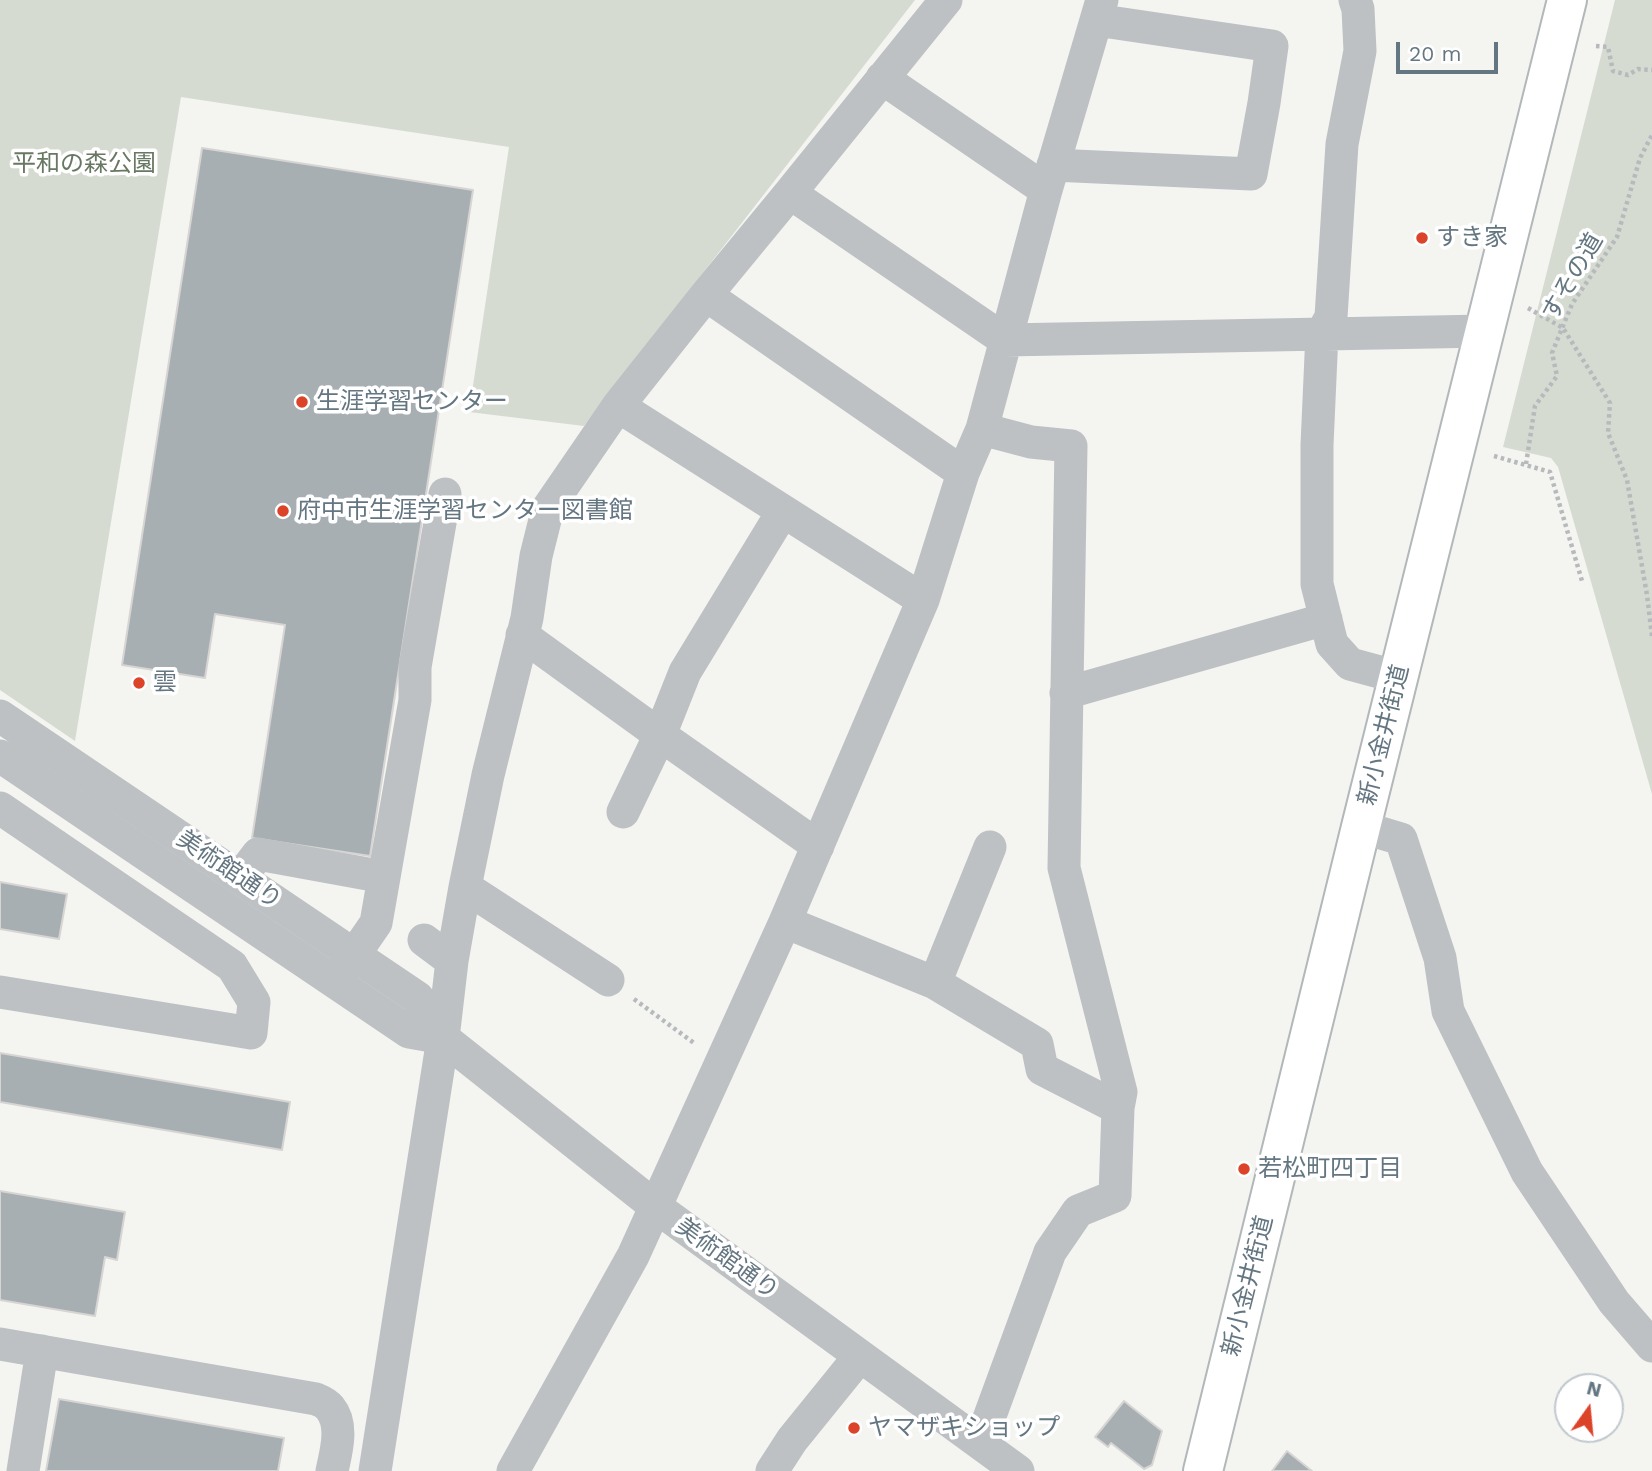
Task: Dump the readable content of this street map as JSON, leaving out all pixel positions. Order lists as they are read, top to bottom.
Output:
{
  "streets": {
    "main road": ["新小金井街道"],
    "street": ["美術館通り"],
    "path": ["すその道"]
  },
  "parks": ["平和の森公園"],
  "places": [
    "すき家",
    "生涯学習センター",
    "府中市生涯学習センター図書館",
    "雲",
    "若松町四丁目",
    "ヤマザキショップ"
  ],
  "scale_bar": "20 m",
  "north": "top"
}
